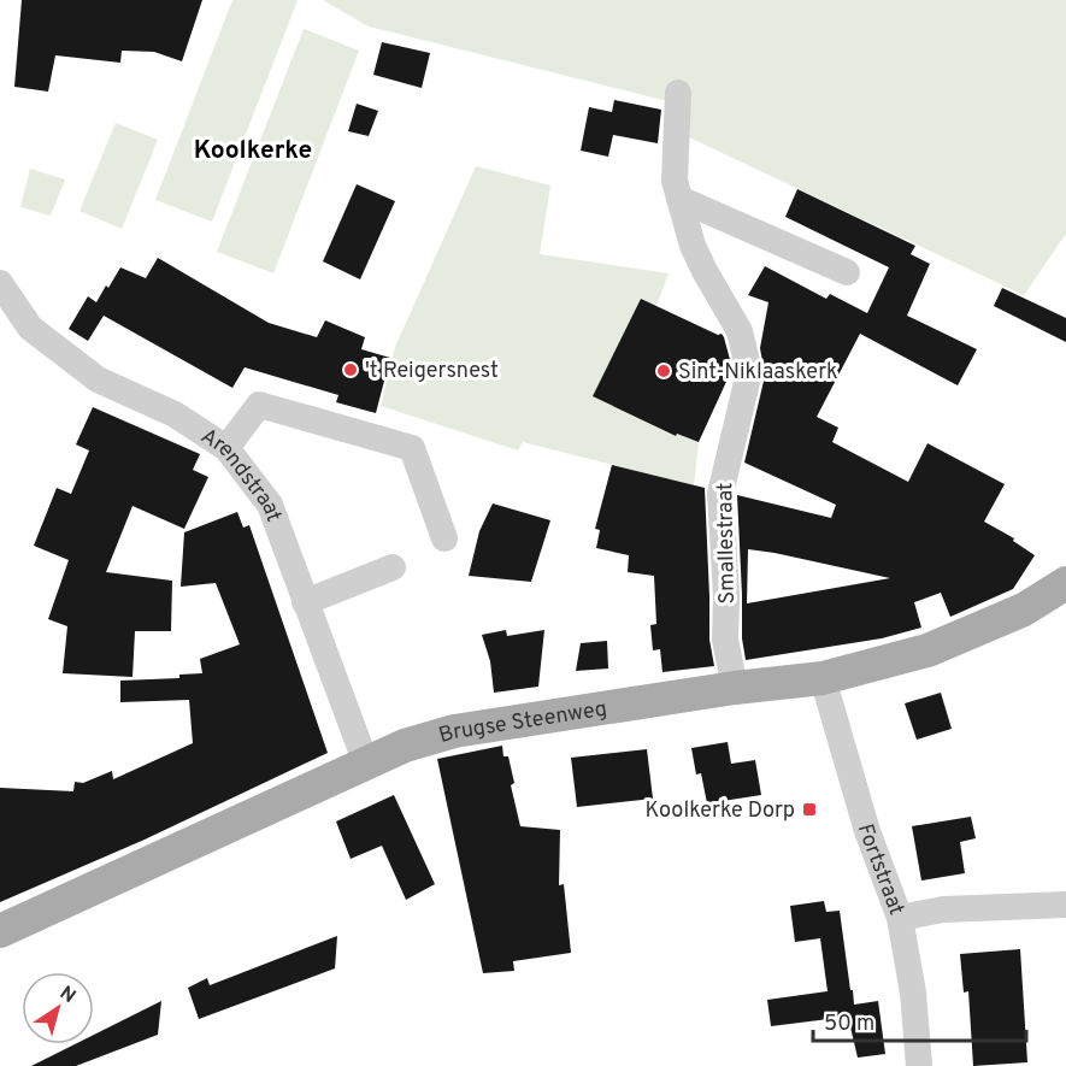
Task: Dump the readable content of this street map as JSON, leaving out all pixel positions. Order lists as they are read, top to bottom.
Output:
{
  "streets": {
    "main road": ["Brugse Steenweg"],
    "street": ["Arendstraat", "Smallestraat", "Fortstraat"]
  },
  "crossings": [
    ["Arendstraat", "Brugse Steenweg"],
    ["Smallestraat", "Brugse Steenweg"],
    ["Brugse Steenweg", "Fortstraat"]
  ],
  "districts": ["Koolkerke"],
  "places": {
    "other": ["'t Reigersnest", "Sint-Niklaaskerk"],
    "transit": ["Koolkerke Dorp"]
  },
  "scale_bar": "50 m",
  "north": "top right"
}
